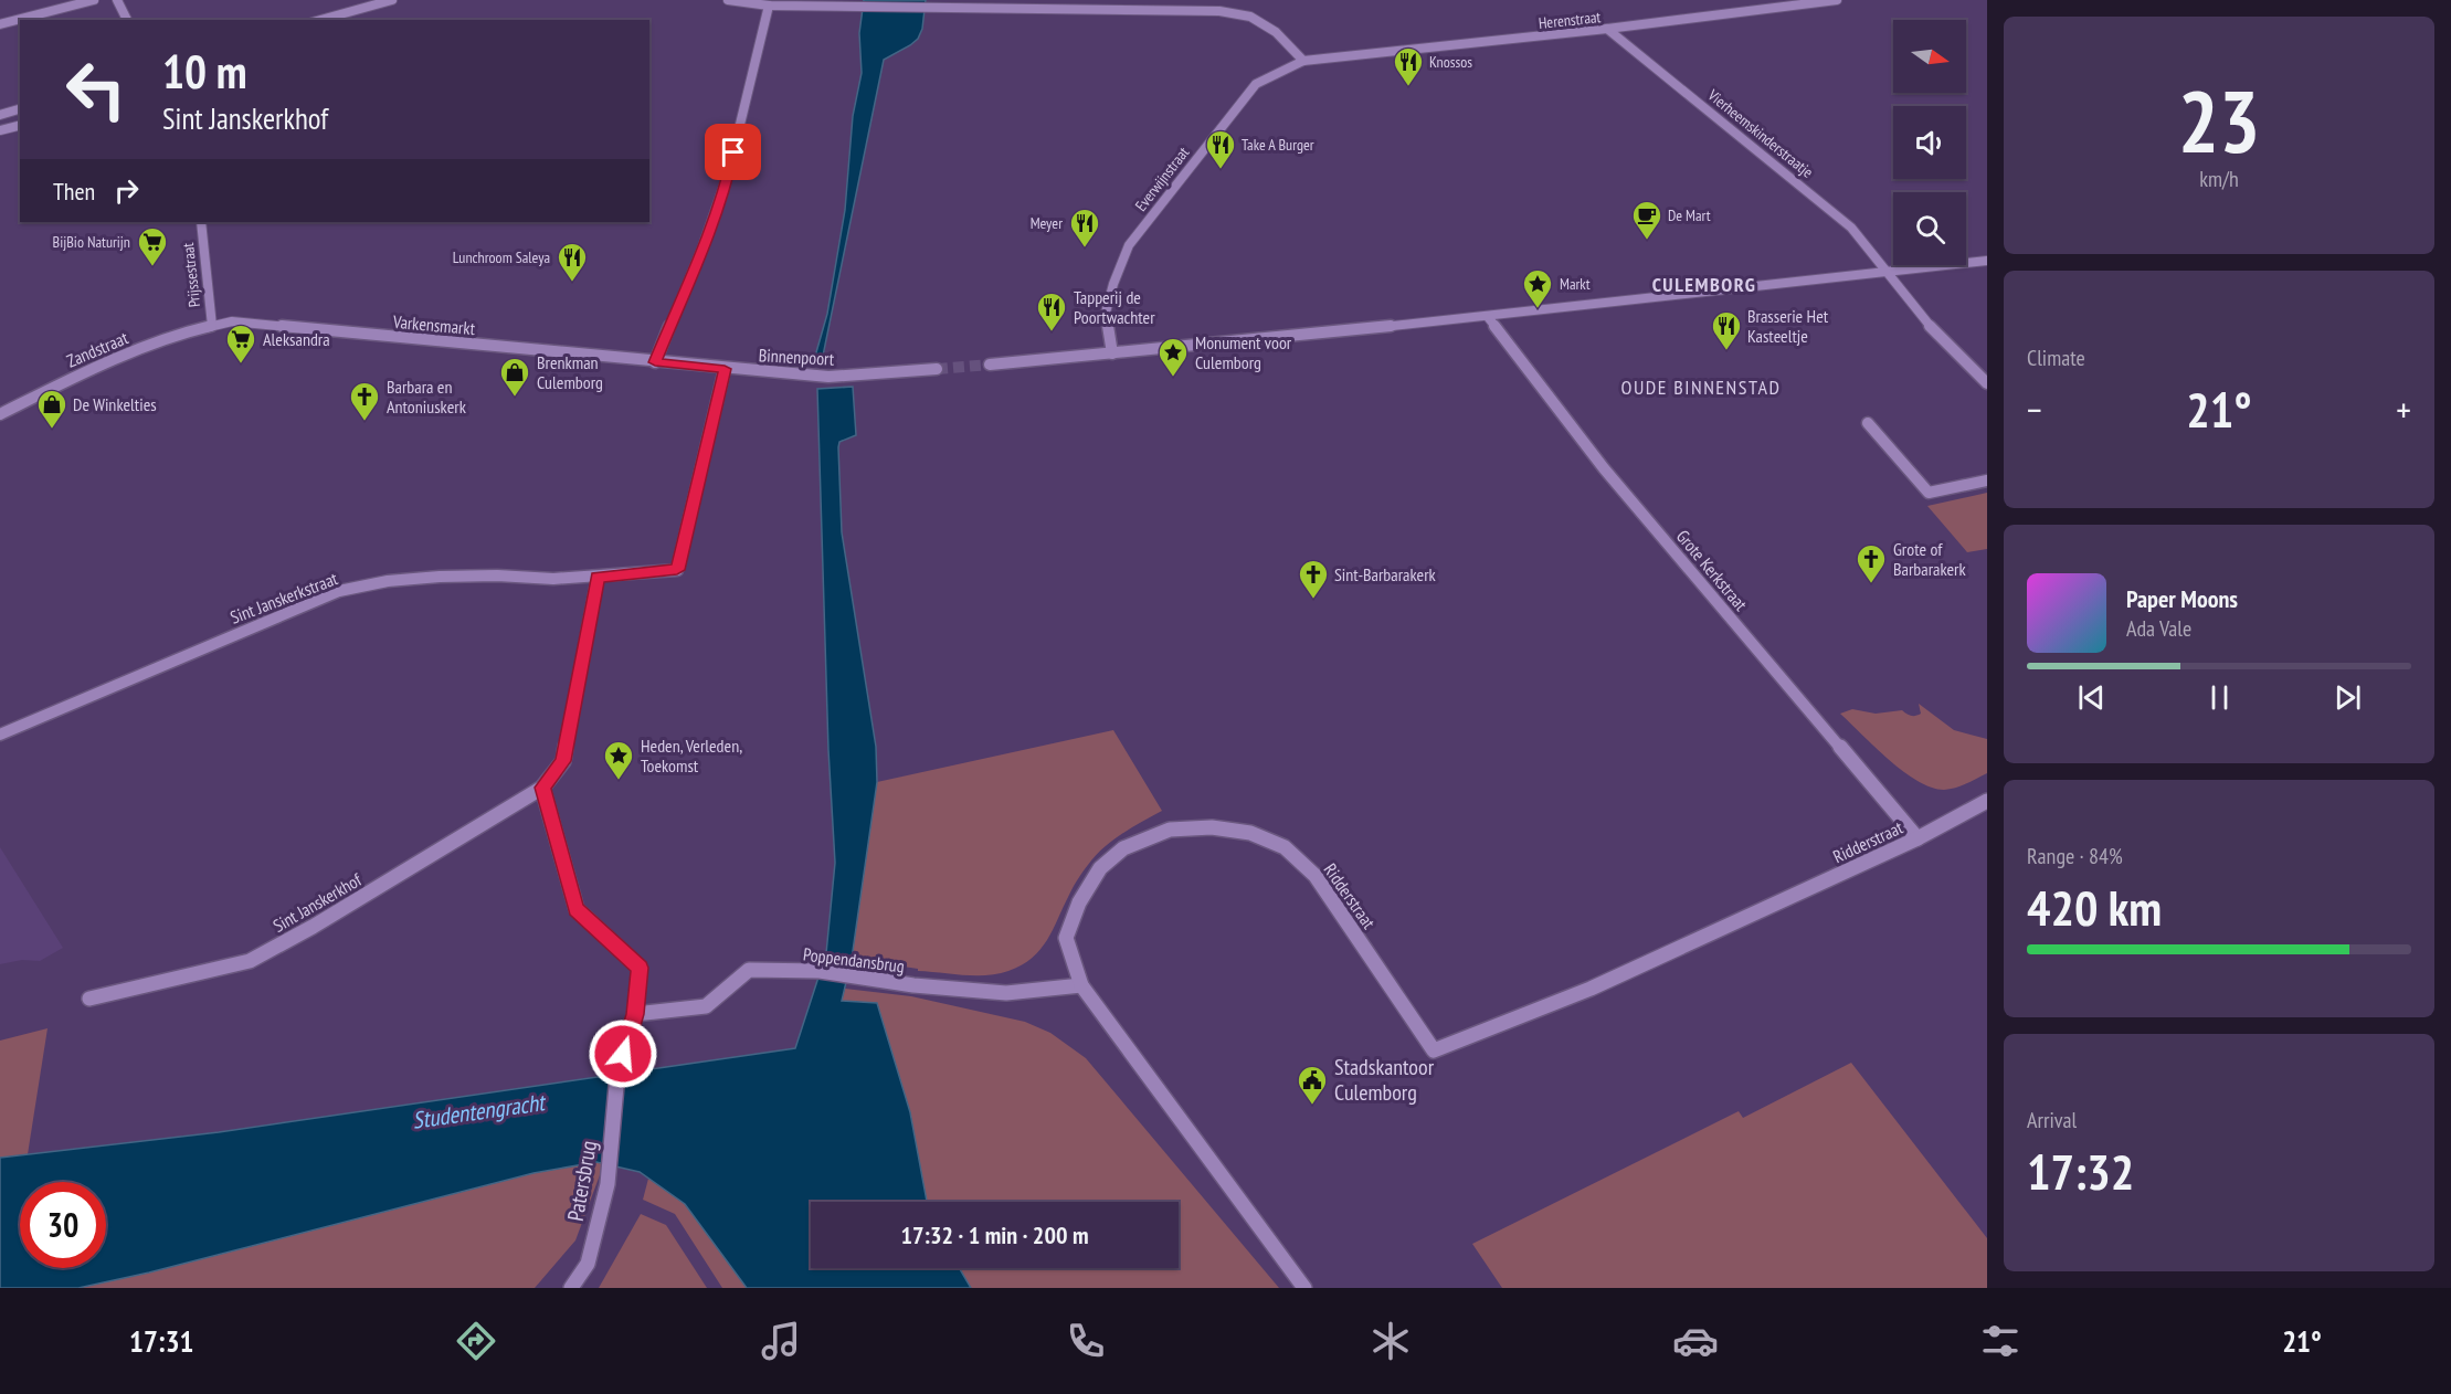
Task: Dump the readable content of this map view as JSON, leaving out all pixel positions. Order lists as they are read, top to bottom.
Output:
{
  "streets": {
    "street": [
      "Herenstraat",
      "Vierheemskinderstraatje",
      "Everwijnstraat",
      "Prijssestraat",
      "Varkensmarkt",
      "Zandstraat",
      "Binnenpoort",
      "Grote Kerkstraat",
      "Sint Janskerkstraat",
      "Ridderstraat",
      "Sint Janskerkhof",
      "Poppendansbrug",
      "Patersbrug"
    ]
  },
  "crossings": [
    ["Herenstraat", "Vierheemskinderstraatje"],
    ["Herenstraat", "Everwijnstraat"],
    ["Prijssestraat", "Varkensmarkt"],
    ["Prijssestraat", "Zandstraat"],
    ["Varkensmarkt", "Zandstraat"],
    ["Varkensmarkt", "Binnenpoort"],
    ["Binnenpoort", "Sint Janskerkstraat"],
    ["Grote Kerkstraat", "Ridderstraat"],
    ["Sint Janskerkstraat", "Sint Janskerkhof"],
    ["Ridderstraat", "Poppendansbrug"],
    ["Sint Janskerkhof", "Patersbrug"],
    ["Poppendansbrug", "Patersbrug"]
  ],
  "districts": ["CULEMBORG", "OUDE BINNENSTAD"],
  "water": ["Studentengracht"],
  "places": {
    "restaurant": [
      "Knossos",
      "Take A Burger",
      "Meyer",
      "Lunchroom Saleya",
      "Tapperij de Poortwachter",
      "Brasserie Het Kasteeltje"
    ],
    "cafe": ["De Mart"],
    "supermarket": ["BijBio Naturijn", "Aleksandra"],
    "place": ["Markt", "Monument voor Culemborg", "Heden, Verleden, Toekomst"],
    "shop": ["Brenkman Culemborg", "De Winkelties"],
    "church": ["Barbara en Antoniuskerk", "Grote of Barbarakerk", "Sint-Barbarakerk"],
    "public building": ["Stadskantoor Culemborg"]
  },
  "north": "right",
  "page": {
    "tile": [
      ["23", "km/h"],
      "Climate",
      ["Range · 84%", "420 km"],
      ["Arrival", "17:32"]
    ],
    "turn": ["10 m", "Sint Janskerkhof"],
    "then": "Then",
    "heat": ["−", "21°", "+"],
    "song": ["Paper Moons", "Ada Vale"],
    "limit": "30",
    "trip": "17:32 · 1 min · 200 m",
    "tabs": ["17:31", "21°"]
  }
}
